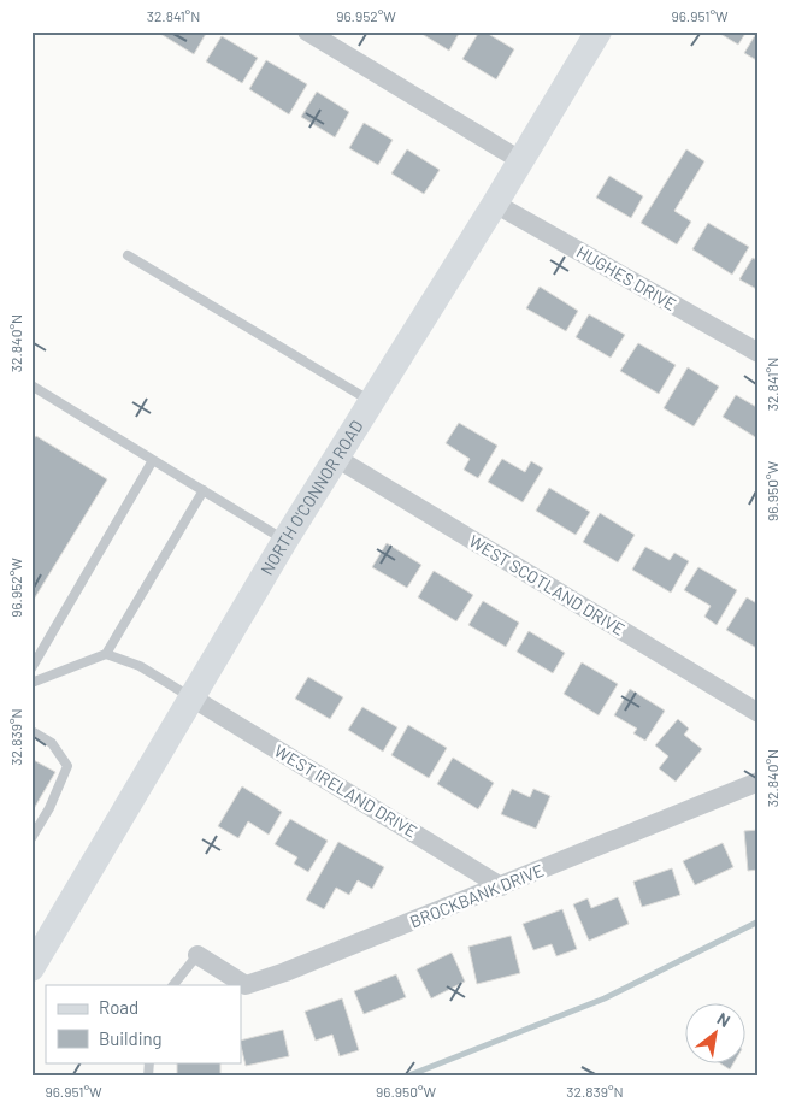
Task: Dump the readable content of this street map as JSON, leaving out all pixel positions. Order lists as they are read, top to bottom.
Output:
{
  "streets": {
    "main road": ["NORTH O'CONNOR ROAD"],
    "street": [
      "HUGHES DRIVE",
      "WEST SCOTLAND DRIVE",
      "WEST IRELAND DRIVE",
      "BROCKBANK DRIVE"
    ]
  },
  "crossings": [
    ["HUGHES DRIVE", "NORTH O'CONNOR ROAD"],
    ["NORTH O'CONNOR ROAD", "WEST SCOTLAND DRIVE"],
    ["NORTH O'CONNOR ROAD", "WEST IRELAND DRIVE"],
    ["WEST IRELAND DRIVE", "BROCKBANK DRIVE"]
  ],
  "legend": ["Road", "Building"],
  "north": "top right",
  "coordinates": [
    "32.841°N",
    "96.952°W",
    "96.951°W",
    "32.840°N",
    "96.950°W",
    "32.839°N"
  ]
}
